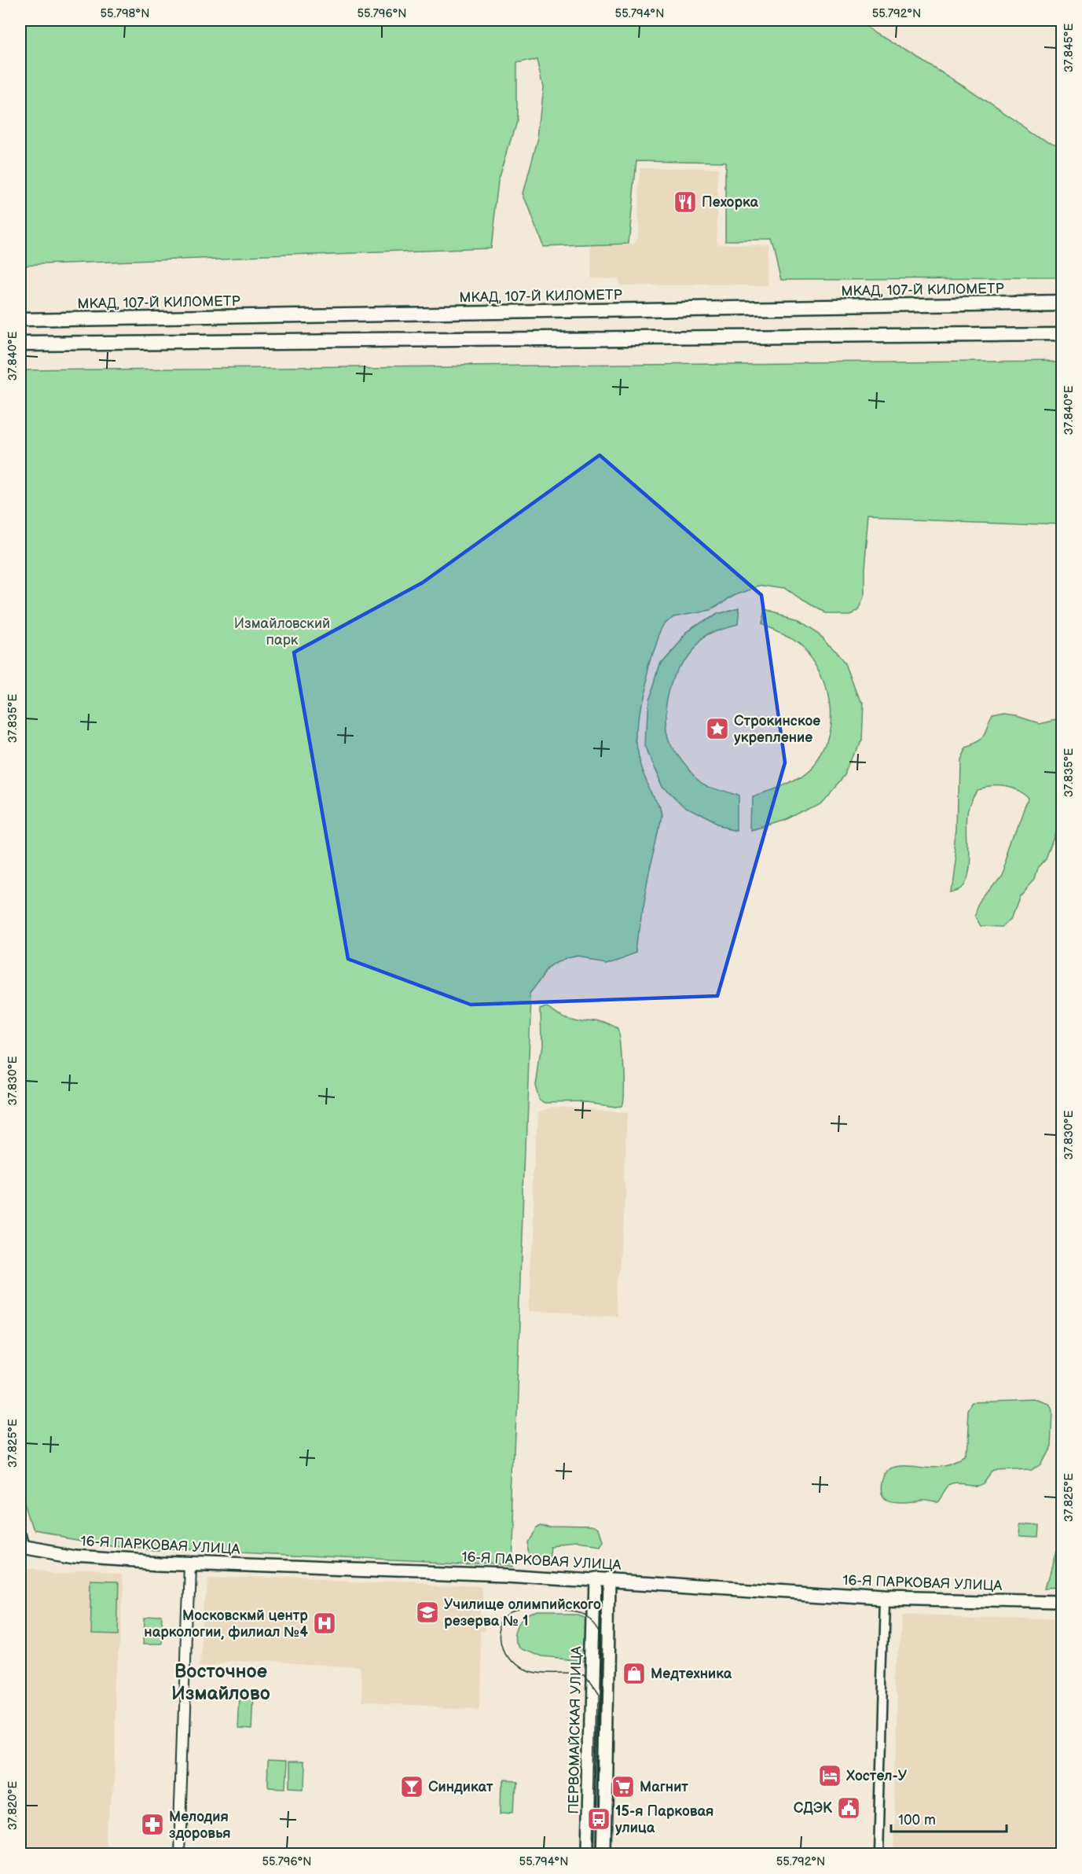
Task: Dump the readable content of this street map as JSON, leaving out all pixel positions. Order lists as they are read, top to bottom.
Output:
{
  "streets": {
    "highway": ["МКАД, 107-Й КИЛОМЕТР"],
    "main road": ["16-Я ПАРКОВАЯ УЛИЦА", "ПЕРВОМАЙСКАЯ УЛИЦА"]
  },
  "crossings": [
    ["16-Я ПАРКОВАЯ УЛИЦА", "ПЕРВОМАЙСКАЯ УЛИЦА"]
  ],
  "districts": ["Восточное Измайлово"],
  "parks": ["Измайловский парк"],
  "places": {
    "restaurant": ["Пехорка"],
    "place": ["Строкинское укрепление"],
    "school or university": ["Училище олимпийского резерва № 1"],
    "hospital": ["Московскмй центр наркологии, филиал №4"],
    "shop": ["Медтехника"],
    "hotel": ["Хостел-У"],
    "bar": ["Синдикат"],
    "supermarket": ["Магнит"],
    "public building": ["СДЭК"],
    "bus stop": ["15-я Парковая улица"],
    "pharmacy": ["Мелодия здоровья"]
  },
  "scale_bar": "100 m",
  "coordinates": [
    "55.798°N",
    "55.796°N",
    "55.794°N",
    "55.792°N",
    "37.845°E",
    "37.840°E",
    "37.835°E",
    "37.830°E",
    "37.825°E",
    "37.820°E"
  ]
}
